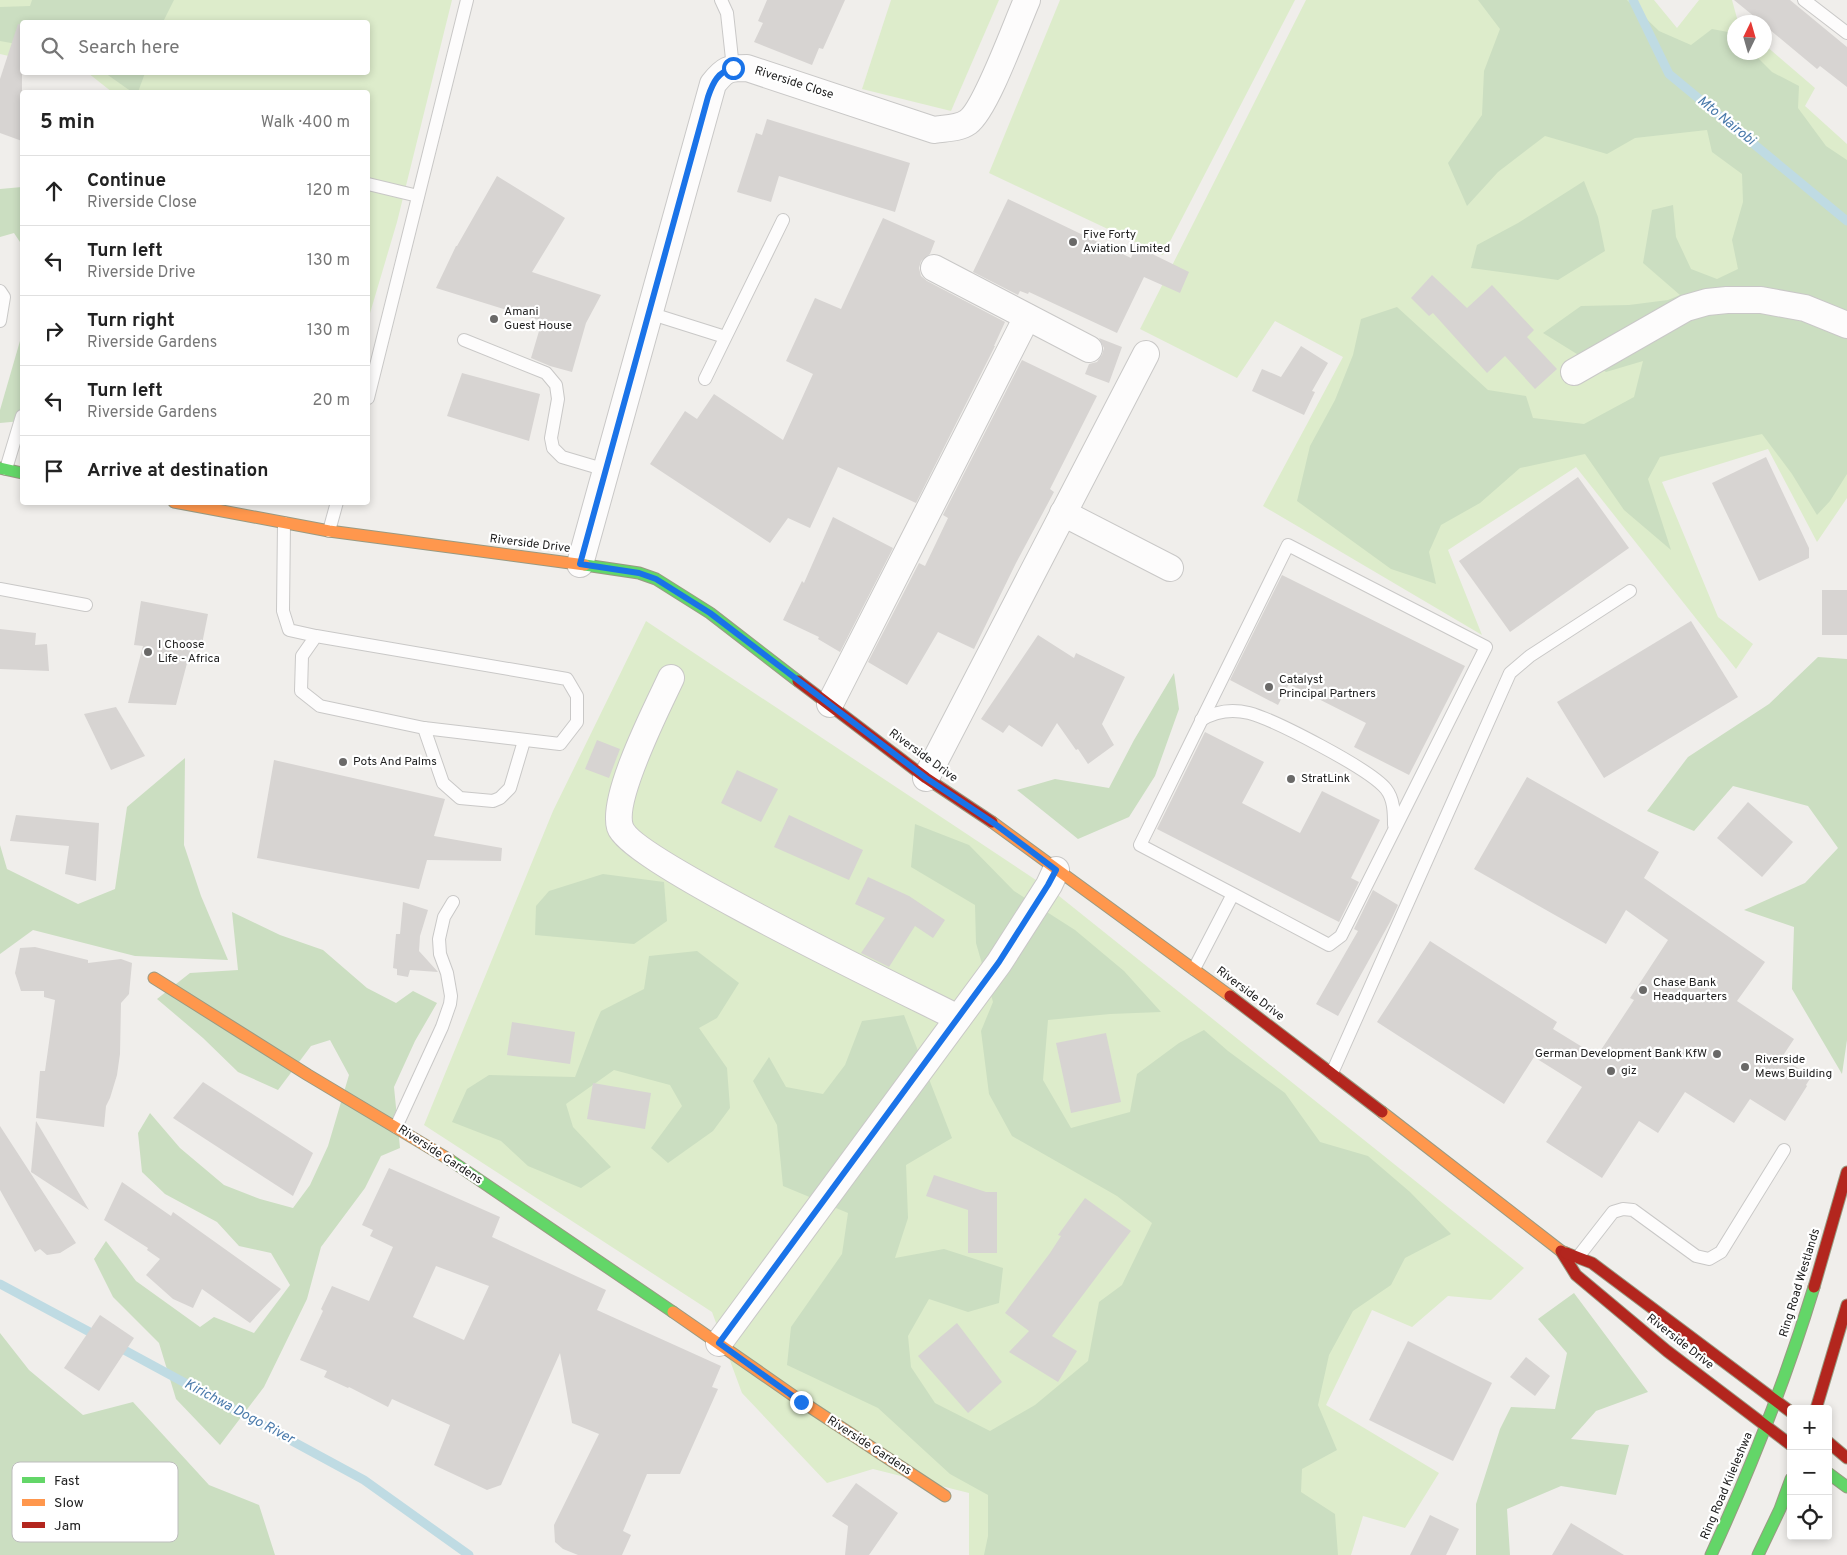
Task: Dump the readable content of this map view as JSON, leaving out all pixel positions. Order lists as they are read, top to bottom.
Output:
{
  "streets": {
    "street": [
      "Riverside Close",
      "Riverside Drive",
      "Riverside Gardens",
      "Ring Road Westlands",
      "Ring Road Kileleshwa"
    ]
  },
  "crossings": [
    ["Riverside Drive", "Ring Road Westlands"],
    ["Riverside Drive", "Ring Road Kileleshwa"],
    ["Ring Road Westlands", "Ring Road Kileleshwa"]
  ],
  "water": ["Mto Nairobi", "Kirichwa Dogo River"],
  "places": [
    "Five Forty Aviation Limited",
    "Amani Guest House",
    "I Choose Life - Africa",
    "Catalyst Principal Partners",
    "Pots And Palms",
    "StratLink",
    "Chase Bank Headquarters",
    "German Development Bank KfW",
    "Riverside Mews Building",
    "giz"
  ],
  "legend": ["Fast", "Slow", "Jam"],
  "north": "top",
  "page": {
    "search": "Search here",
    "heading": ["5 min", "Walk · 400 m"],
    "list": [
      ["Continue", "Riverside Close", "120 m"],
      ["Turn left", "Riverside Drive", "130 m"],
      ["Turn right", "Riverside Gardens", "130 m"],
      ["Turn left", "Riverside Gardens", "20 m"],
      "Arrive at destination"
    ],
    "map_buttons": ["+", "−"]
  }
}
